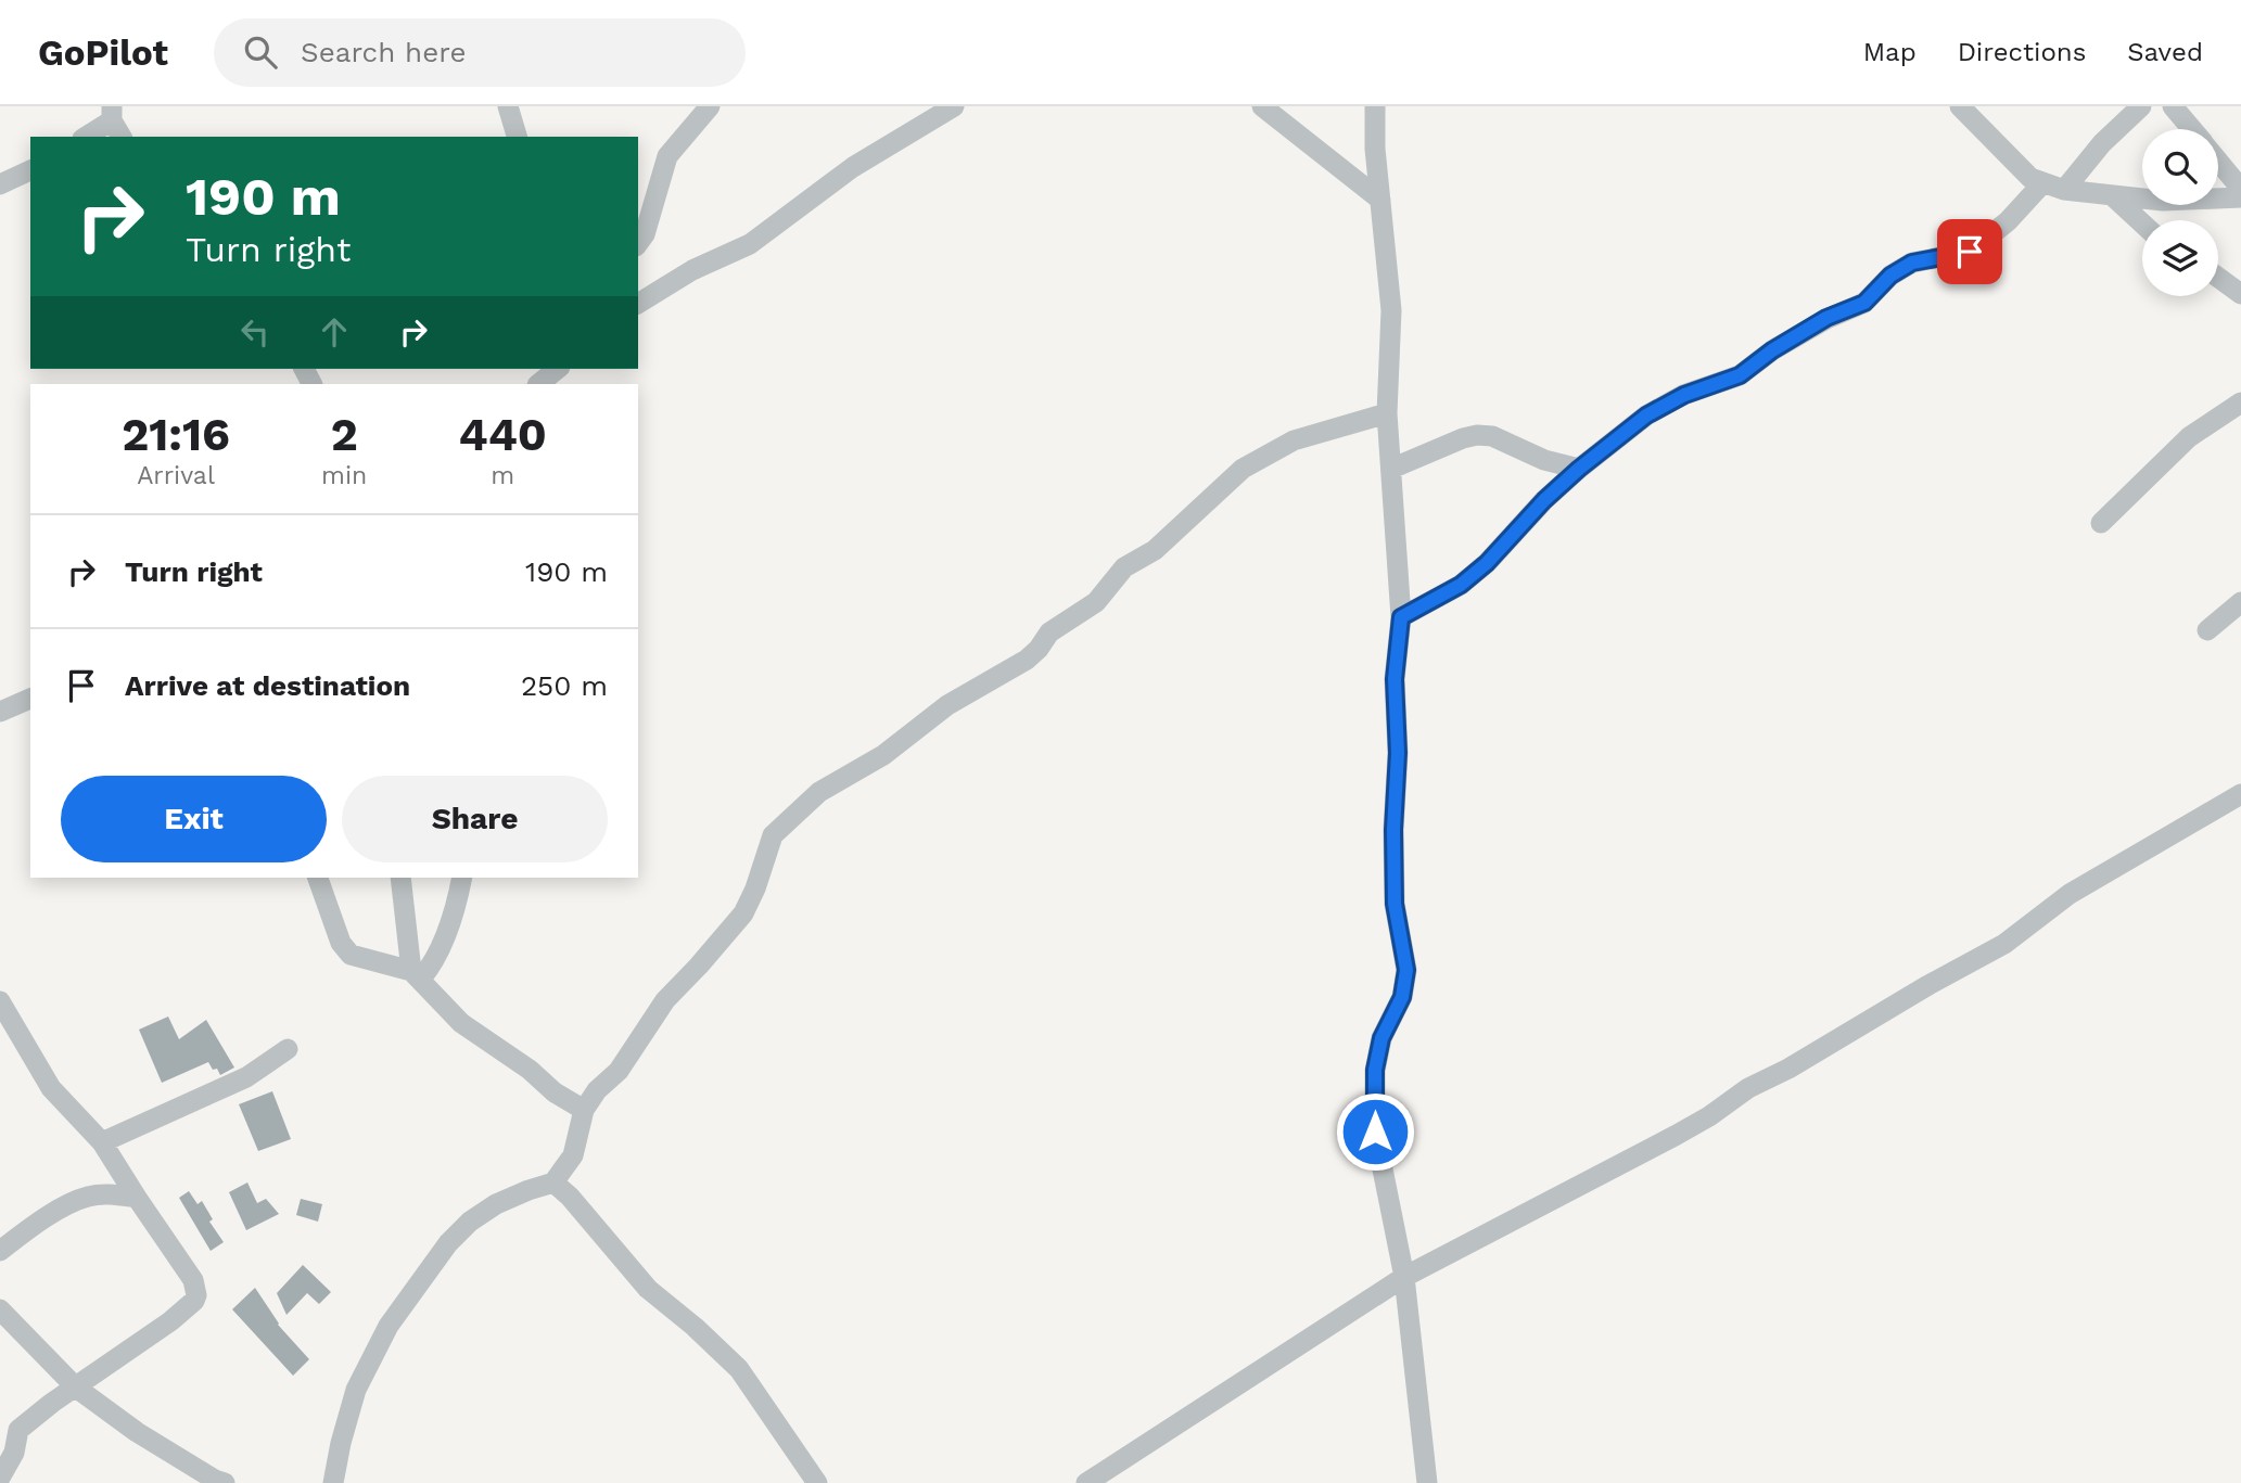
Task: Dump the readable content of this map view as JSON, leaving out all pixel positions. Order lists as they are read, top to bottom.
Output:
{
  "page": {
    "header": "GoPilot",
    "search": "Search here",
    "nav": ["Map", "Directions", "Saved"],
    "turn": ["190 m", "Turn right"],
    "eta": [
      "21:16",
      "Arrival",
      "2",
      "min",
      "440",
      "m"
    ],
    "list": [
      {
        "name": "Turn right",
        "value": "190 m"
      },
      {
        "name": "Arrive at destination",
        "value": "250 m"
      }
    ],
    "buttons": ["Exit", "Share"]
  }
}
